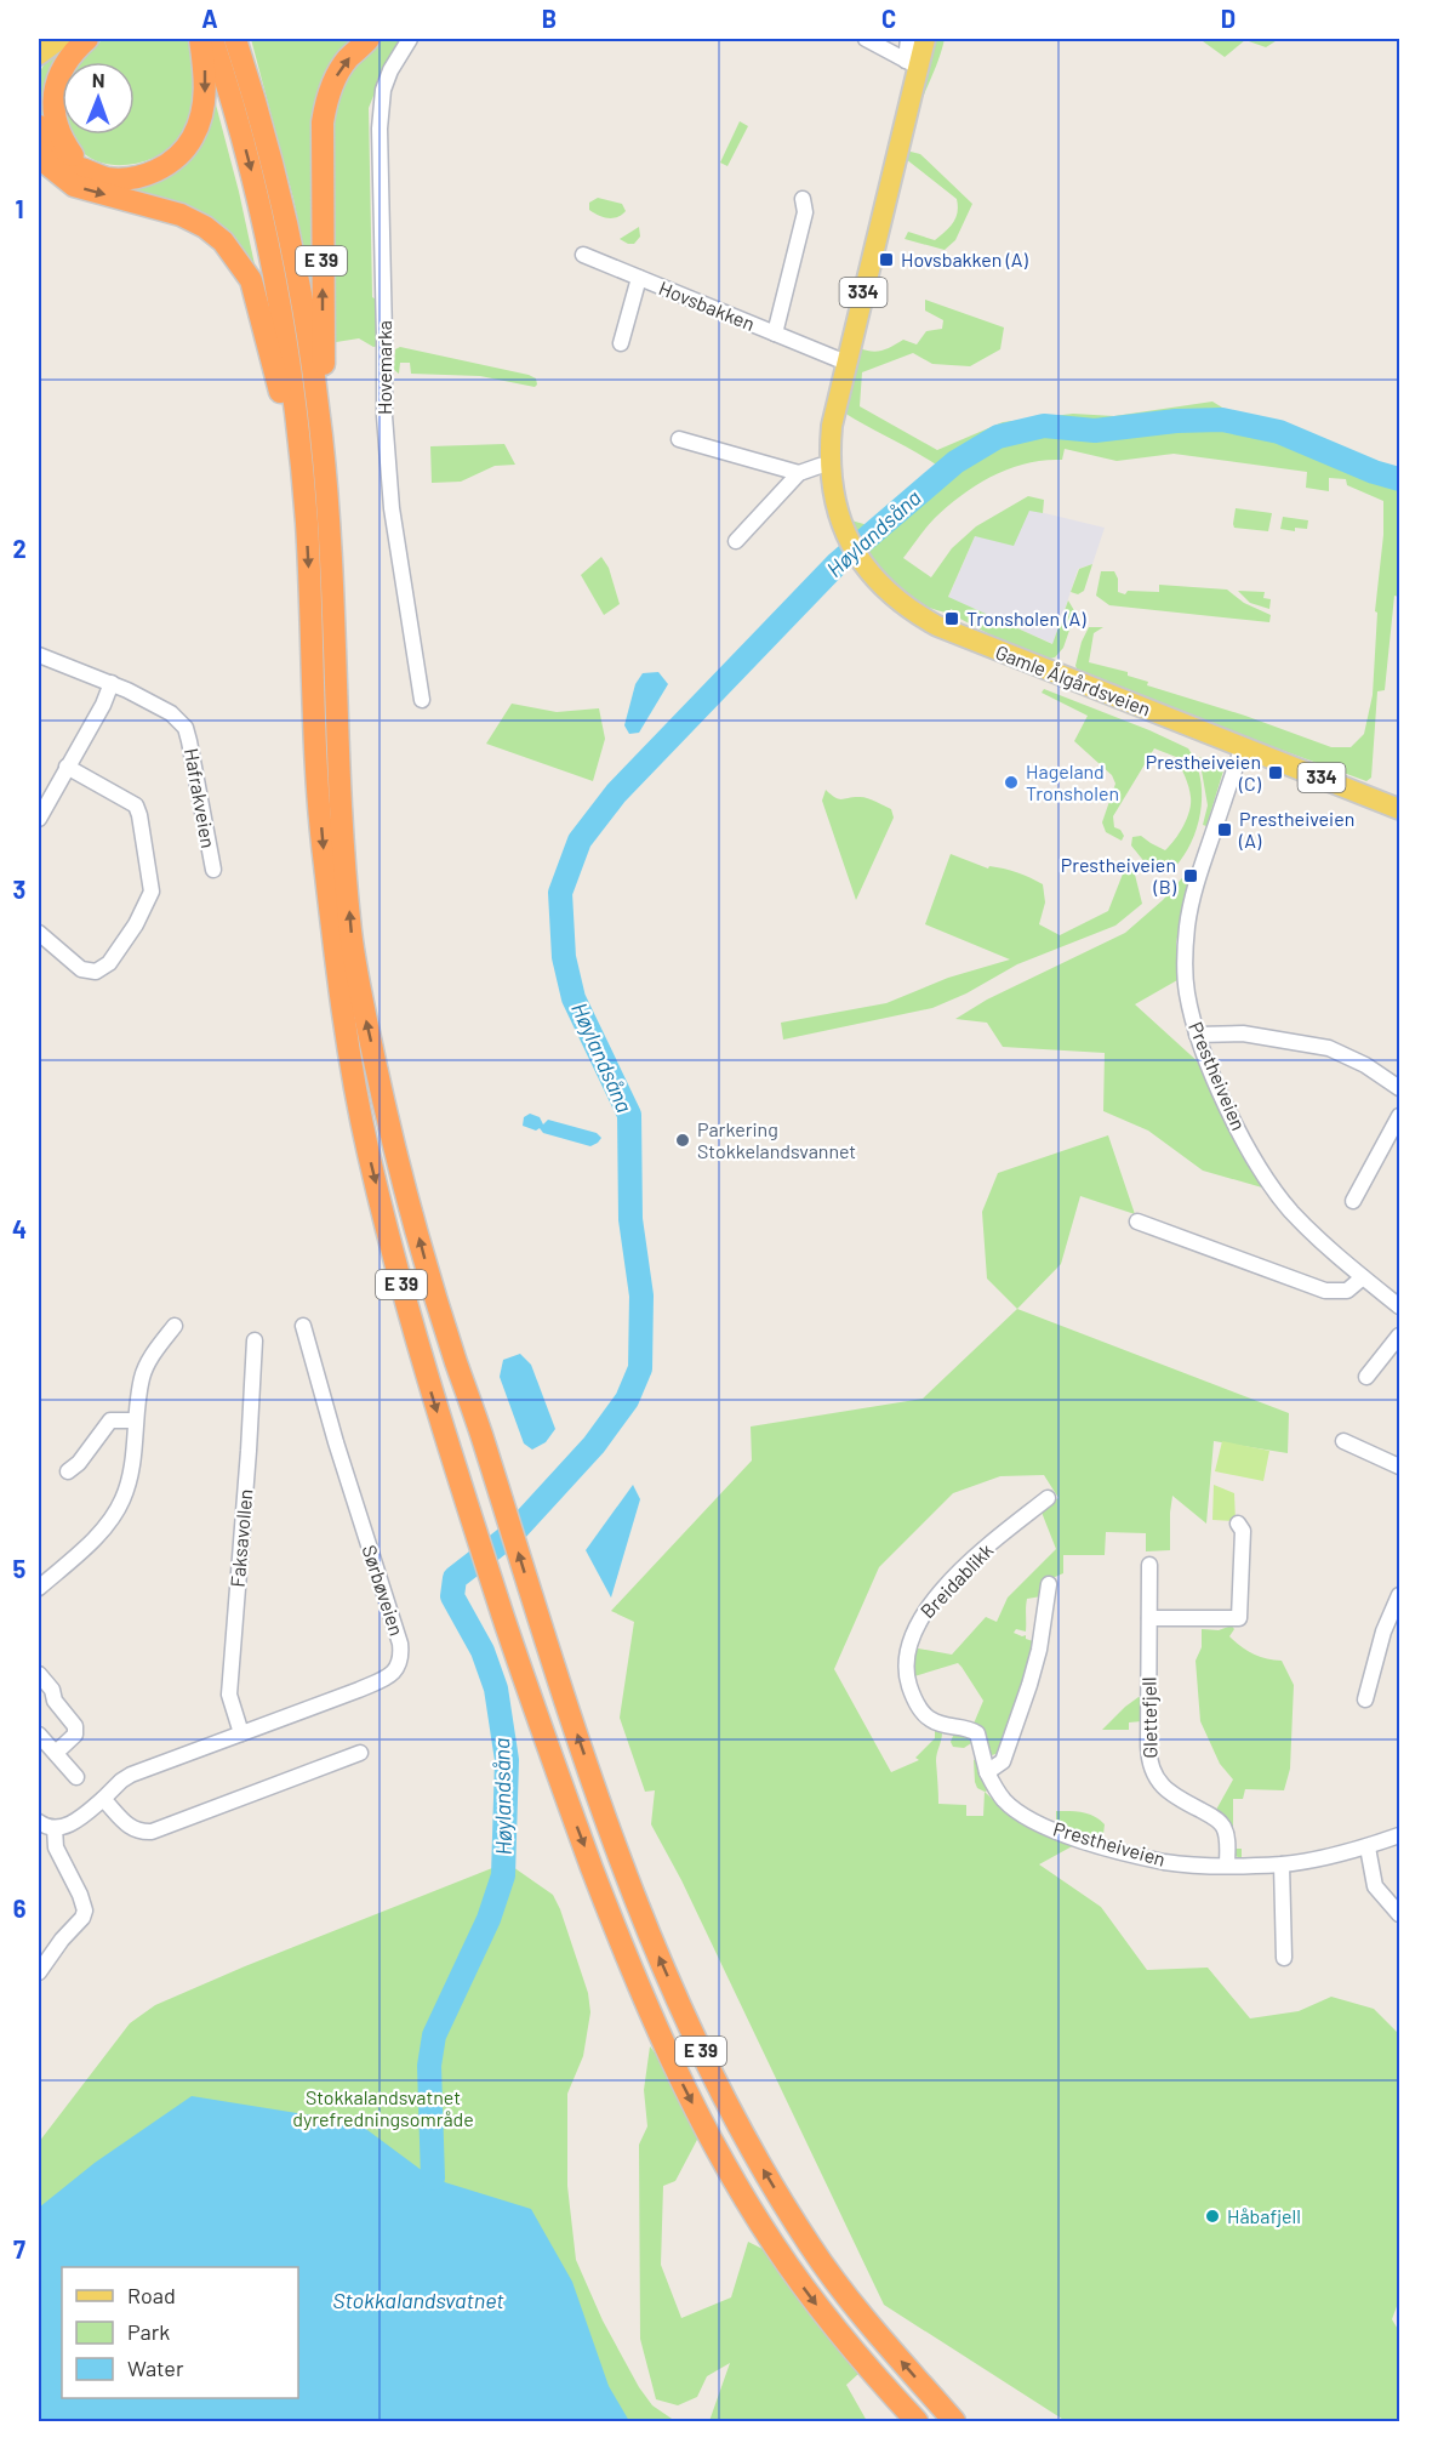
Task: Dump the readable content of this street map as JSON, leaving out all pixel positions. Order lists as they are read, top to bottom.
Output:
{
  "streets": {
    "highway": ["E 39"],
    "main road": ["334", "Gamle Ålgårdsveien"],
    "street": [
      "Hovsbakken",
      "Hovemarka",
      "Hafrakveien",
      "Prestheiveien",
      "Faksavollen",
      "Breidablikk",
      "Sørbøveien",
      "Glettefjell"
    ]
  },
  "crossings": [
    ["Hovsbakken", "Gamle Ålgårdsveien"],
    ["Gamle Ålgårdsveien", "Prestheiveien"],
    ["Prestheiveien", "Breidablikk"],
    ["Prestheiveien", "Glettefjell"],
    ["Faksavollen", "Sørbøveien"]
  ],
  "water": ["Høylandsåna", "Stokkalandsvatnet"],
  "parks": ["Stokkalandsvatnet dyrefredningsområde"],
  "places": {
    "transit": [
      "Hovsbakken (A)",
      "Tronsholen (A)",
      "Prestheiveien (C)",
      "Prestheiveien (A)",
      "Prestheiveien (B)"
    ],
    "other": ["Hageland Tronsholen", "Parkering Stokkelandsvannet", "Håbafjell"]
  },
  "legend": ["Road", "Park", "Water"],
  "north": "top",
  "grid": {
    "columns": [
      "A",
      "B",
      "C",
      "D"
    ],
    "rows": [
      "1",
      "2",
      "3",
      "4",
      "5",
      "6",
      "7"
    ]
  }
}
